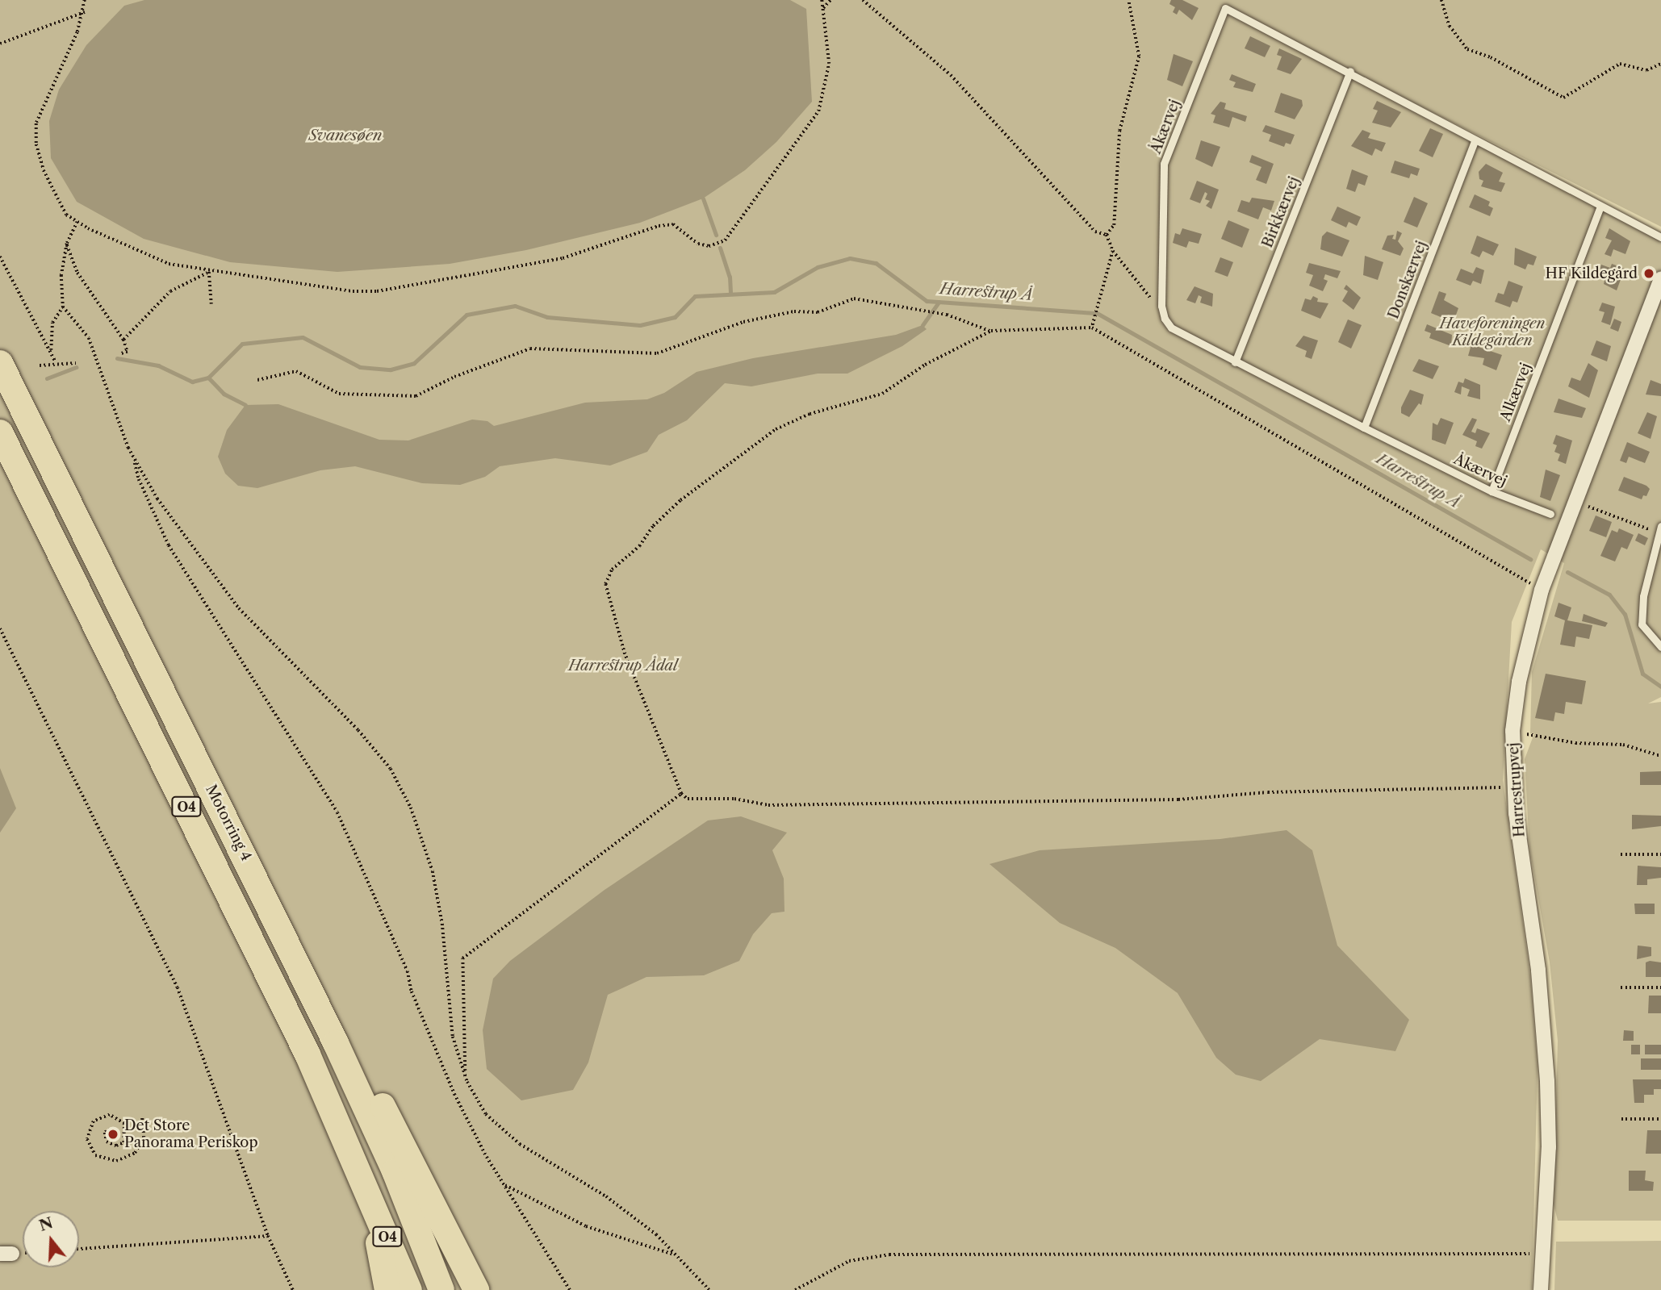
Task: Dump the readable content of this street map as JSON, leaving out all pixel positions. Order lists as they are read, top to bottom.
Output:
{
  "streets": {
    "highway": ["O4", "Motorring 4"],
    "street": ["Harrestrupvej"],
    "lane": [
      "Åkærvej",
      "Birkkærvej",
      "Donskærvej",
      "Alkærvej"
    ]
  },
  "crossings": [
    ["Åkærvej", "Birkkærvej"],
    ["Åkærvej", "Donskærvej"],
    ["Åkærvej", "Alkærvej"]
  ],
  "water": ["Svanesøen", "Harrestrup Å"],
  "parks": ["Haveforeningen Kildegården", "Harrestrup Ådal"],
  "places": ["HF Kildegård", "Det Store Panorama Periskop"],
  "north": "top"
}
